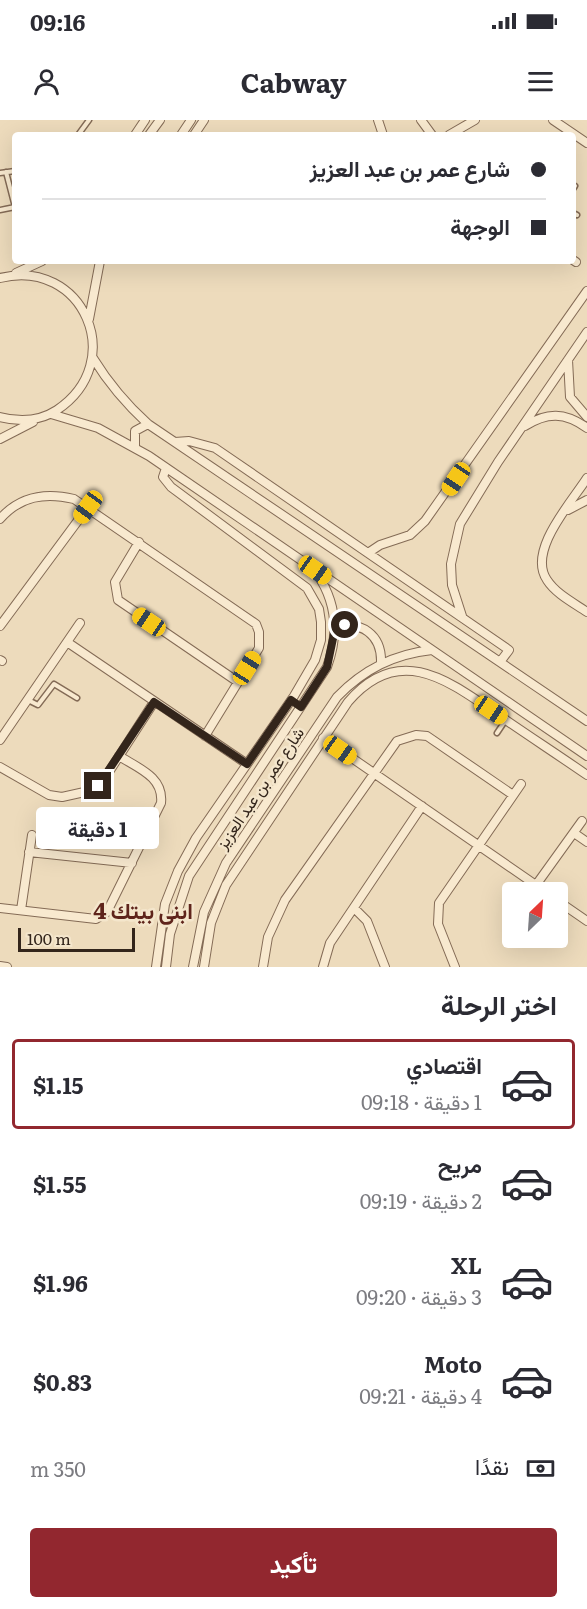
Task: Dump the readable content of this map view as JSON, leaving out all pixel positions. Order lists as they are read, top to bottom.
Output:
{
  "streets": {
    "street": ["شارع عمر بن عبد العزيز"]
  },
  "districts": ["ابنى بيتك 4"],
  "scale_bar": "100 m",
  "north": "top right",
  "page": {
    "status": "09:16",
    "header": "Cabway",
    "banner": ["شارع عمر بن عبد العزيز", "الوجهة"],
    "bubble": "1 دقيقة",
    "scale": "100 m",
    "heading": "اختر الرحلة",
    "list": [
      {
        "name": "اقتصادي",
        "note": "1 دقيقة · 09:18",
        "value": "$1.15"
      },
      {
        "name": "مريح",
        "note": "2 دقيقة · 09:19",
        "value": "$1.55"
      },
      {
        "name": "XL",
        "note": "3 دقيقة · 09:20",
        "value": "$1.96"
      },
      {
        "name": "Moto",
        "note": "4 دقيقة · 09:21",
        "value": "$0.83"
      }
    ],
    "pay": ["نقدًا", "350 m"],
    "buttons": "تأكيد"
  }
}
